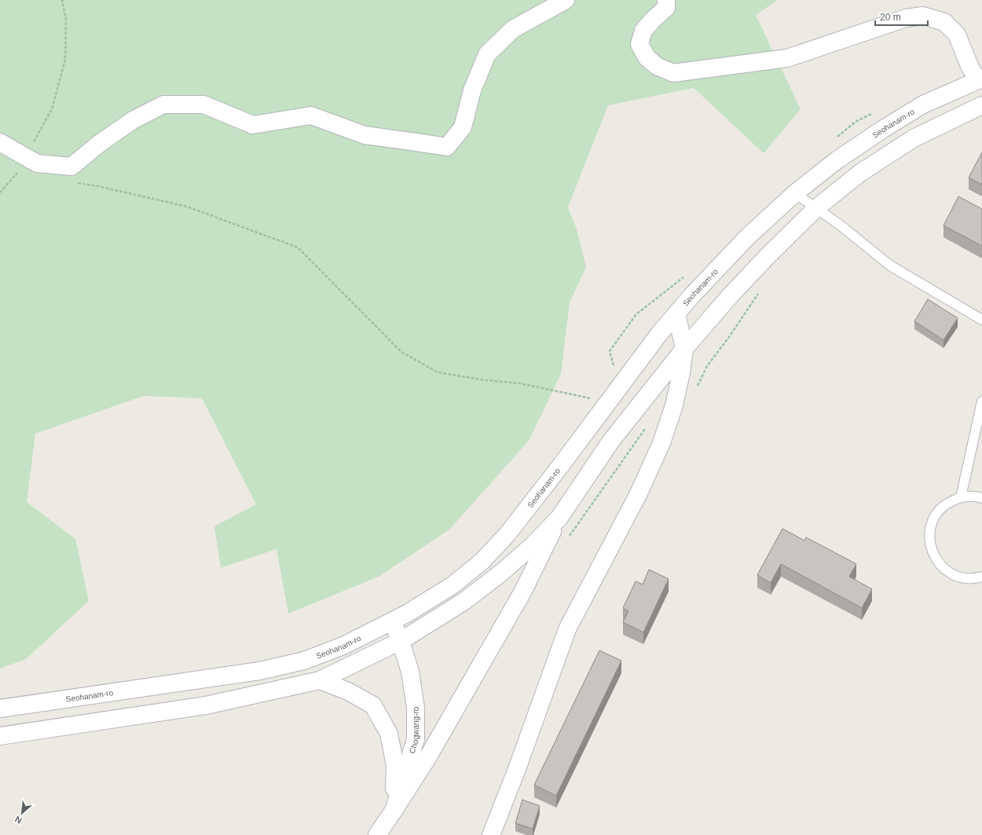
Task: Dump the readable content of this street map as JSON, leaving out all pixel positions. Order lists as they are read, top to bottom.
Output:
{
  "streets": {
    "main road": ["Seohanam-ro", "Chogwang-ro"]
  },
  "crossings": [
    ["Seohanam-ro", "Chogwang-ro"]
  ],
  "scale_bar": "20 m",
  "north": "bottom left"
}
